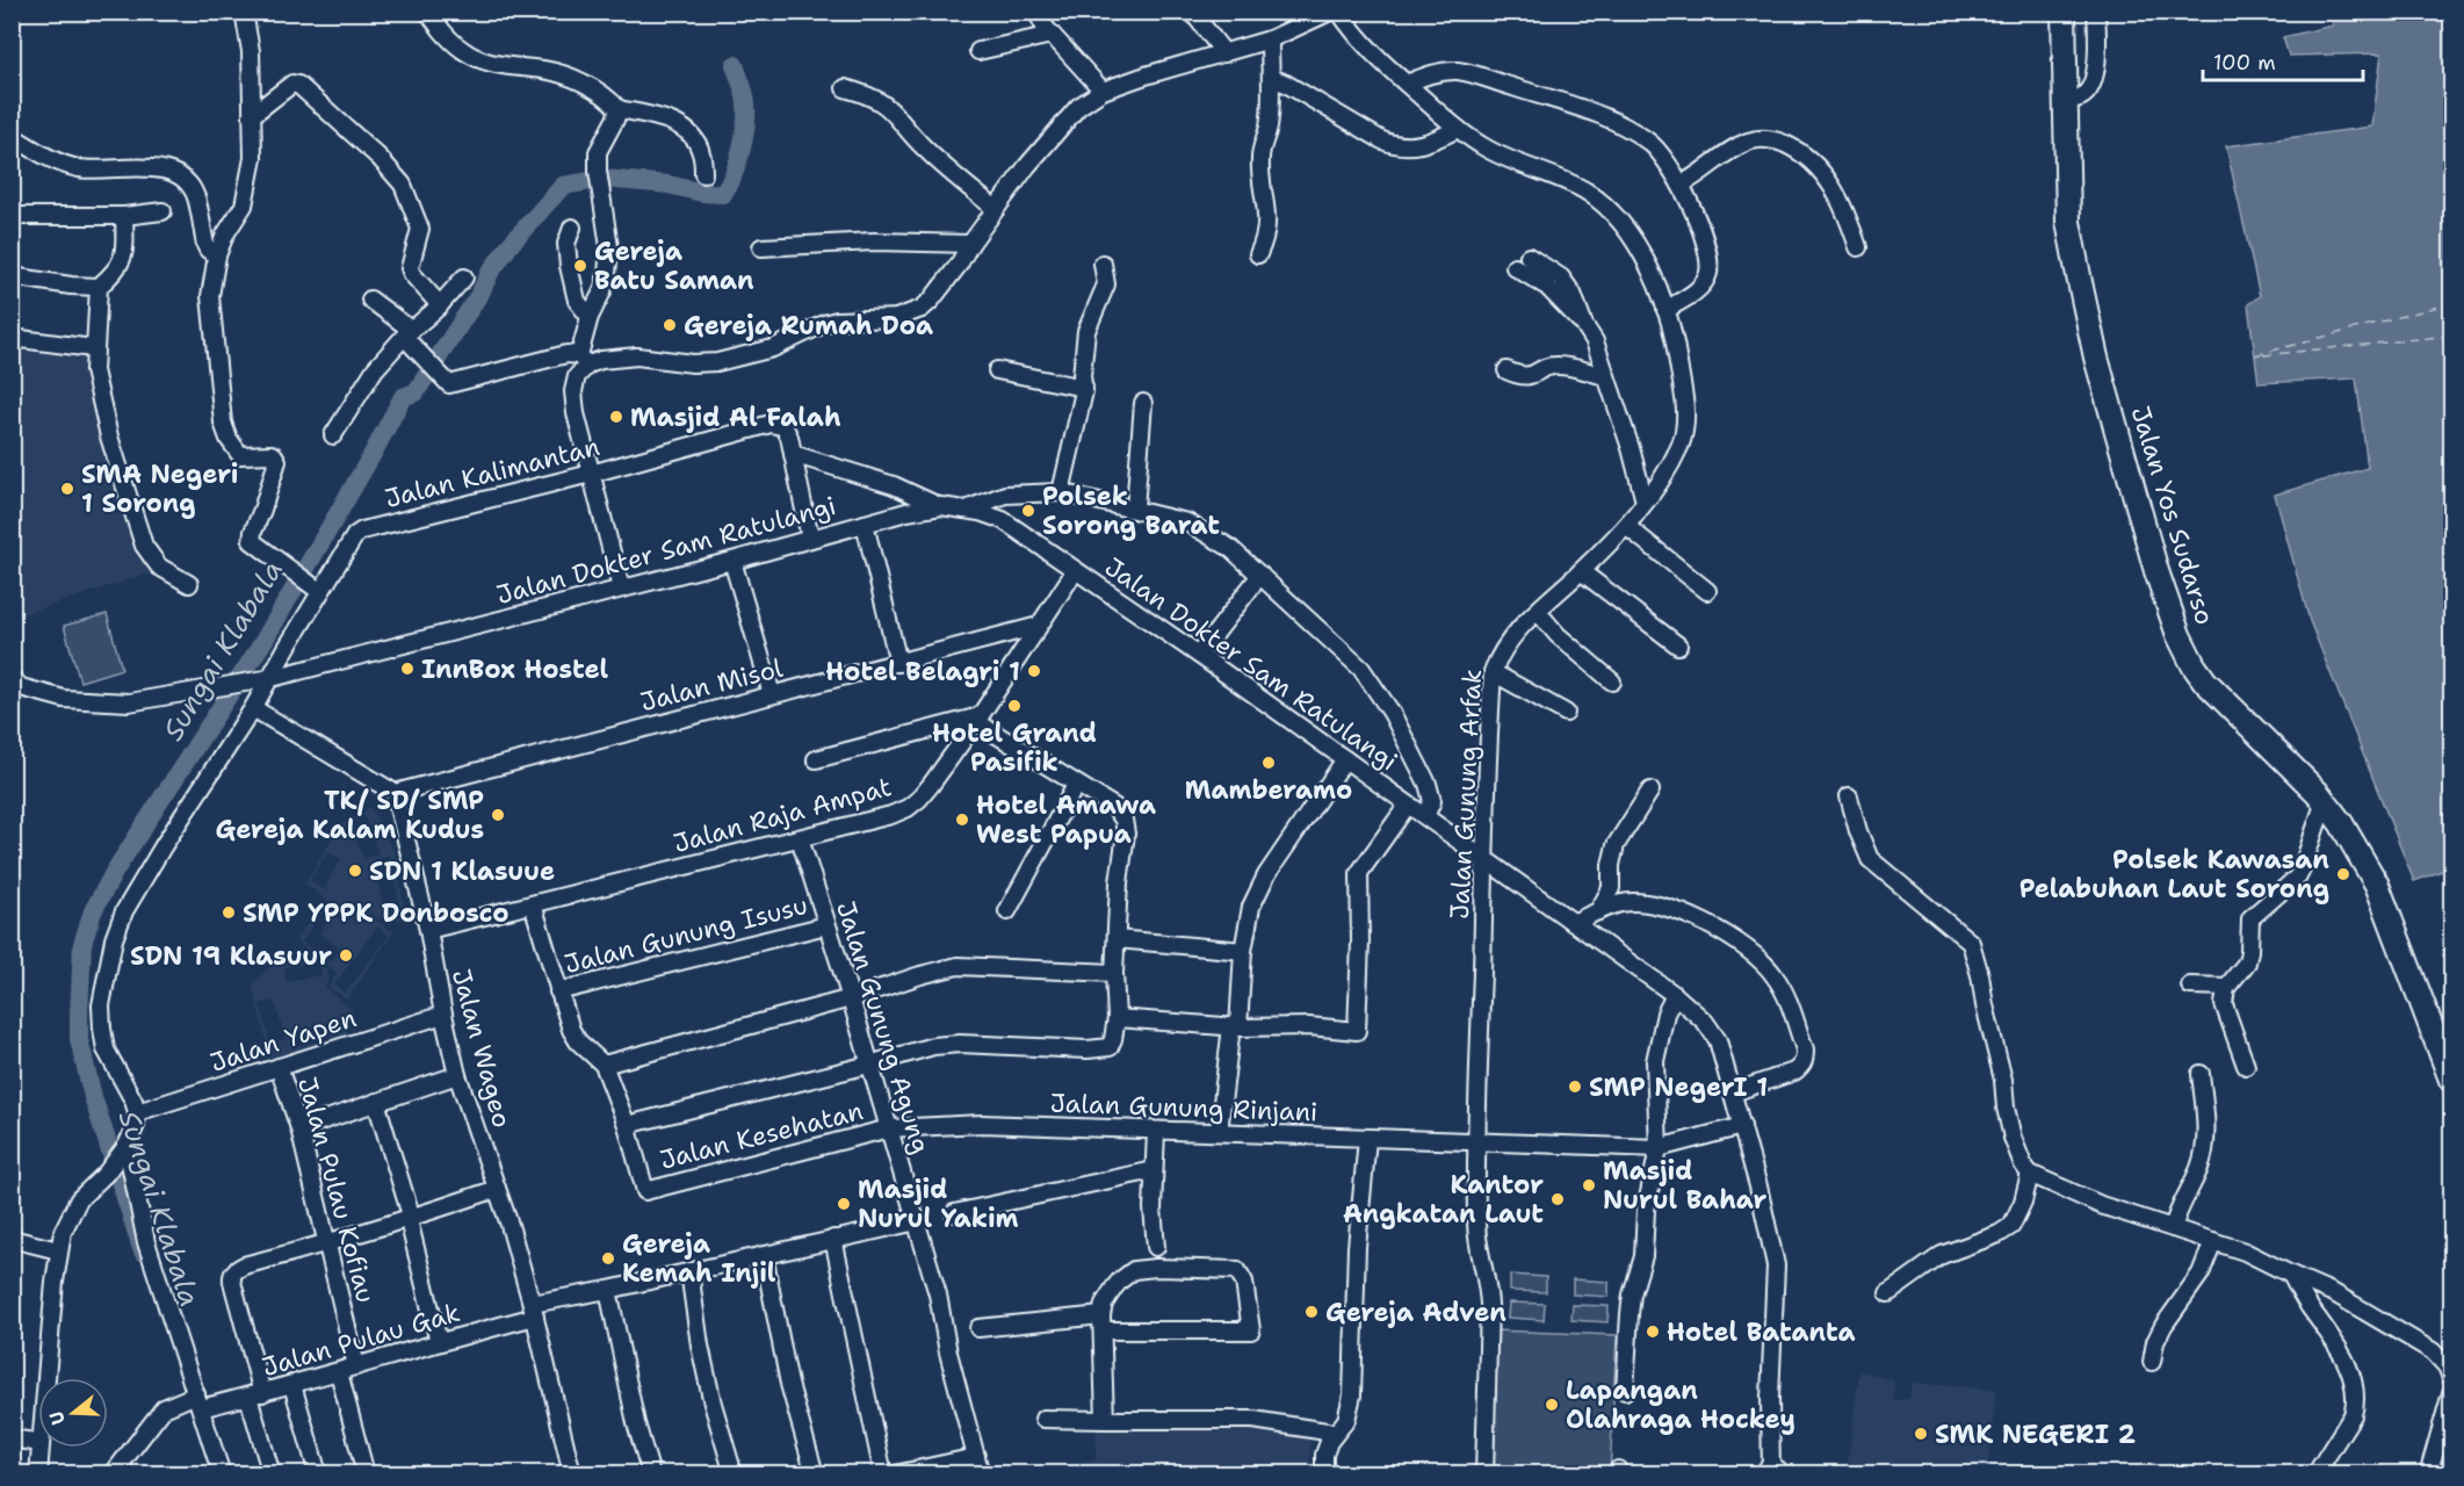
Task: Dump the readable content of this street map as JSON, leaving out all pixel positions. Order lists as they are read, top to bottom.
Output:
{
  "streets": {
    "highway": ["Jalan Yos Sudarso"],
    "street": [
      "Jalan Kalimantan",
      "Jalan Dokter Sam Ratulangi",
      "Jalan Misol",
      "Jalan Gunung Arfak",
      "Jalan Raja Ampat",
      "Jalan Gunung Isusu",
      "Jalan Gunung Agung",
      "Jalan Yapen",
      "Jalan Wageo",
      "Jalan Gunung Rinjani",
      "Jalan Kesehatan",
      "Jalan Pulau Kofiau",
      "Jalan Pulau Gak"
    ]
  },
  "crossings": [
    ["Jalan Kalimantan", "Jalan Dokter Sam Ratulangi"],
    ["Jalan Kalimantan", "Jalan Yapen"],
    ["Jalan Dokter Sam Ratulangi", "Jalan Gunung Arfak"],
    ["Jalan Dokter Sam Ratulangi", "Jalan Raja Ampat"],
    ["Jalan Dokter Sam Ratulangi", "Jalan Gunung Rinjani"],
    ["Jalan Misol", "Jalan Raja Ampat"],
    ["Jalan Misol", "Jalan Wageo"],
    ["Jalan Gunung Arfak", "Jalan Gunung Rinjani"],
    ["Jalan Raja Ampat", "Jalan Gunung Agung"],
    ["Jalan Raja Ampat", "Jalan Wageo"],
    ["Jalan Gunung Isusu", "Jalan Gunung Agung"],
    ["Jalan Gunung Agung", "Jalan Gunung Rinjani"],
    ["Jalan Gunung Agung", "Jalan Kesehatan"],
    ["Jalan Gunung Agung", "Jalan Pulau Gak"],
    ["Jalan Yapen", "Jalan Wageo"],
    ["Jalan Yapen", "Jalan Pulau Kofiau"],
    ["Jalan Wageo", "Jalan Pulau Gak"],
    ["Jalan Gunung Rinjani", "Jalan Kesehatan"],
    ["Jalan Pulau Kofiau", "Jalan Pulau Gak"]
  ],
  "water": ["Sungai Klabala"],
  "places": [
    "Gereja Batu Saman",
    "Gereja Rumah Doa",
    "Masjid Al Falah",
    "SMA Negeri 1 Sorong",
    "Polsek Sorong Barat",
    "InnBox Hostel",
    "Hotel Belagri 1",
    "Hotel Grand Pasifik",
    "Mamberamo",
    "TK/ SD/ SMP Gereja Kalam Kudus",
    "Hotel Amawa West Papua",
    "SDN 1 Klasuue",
    "Polsek Kawasan Pelabuhan Laut Sorong",
    "SMP YPPK Donbosco",
    "SDN 19 Klasuur",
    "SMP NegerI 1",
    "Masjid Nurul Bahar",
    "Kantor Angkatan Laut",
    "Masjid Nurul Yakim",
    "Gereja Kemah Injil",
    "Gereja Adven",
    "Hotel Batanta",
    "Lapangan Olahraga Hockey",
    "SMK NEGERI 2"
  ],
  "scale_bar": "100 m",
  "north": "left"
}
